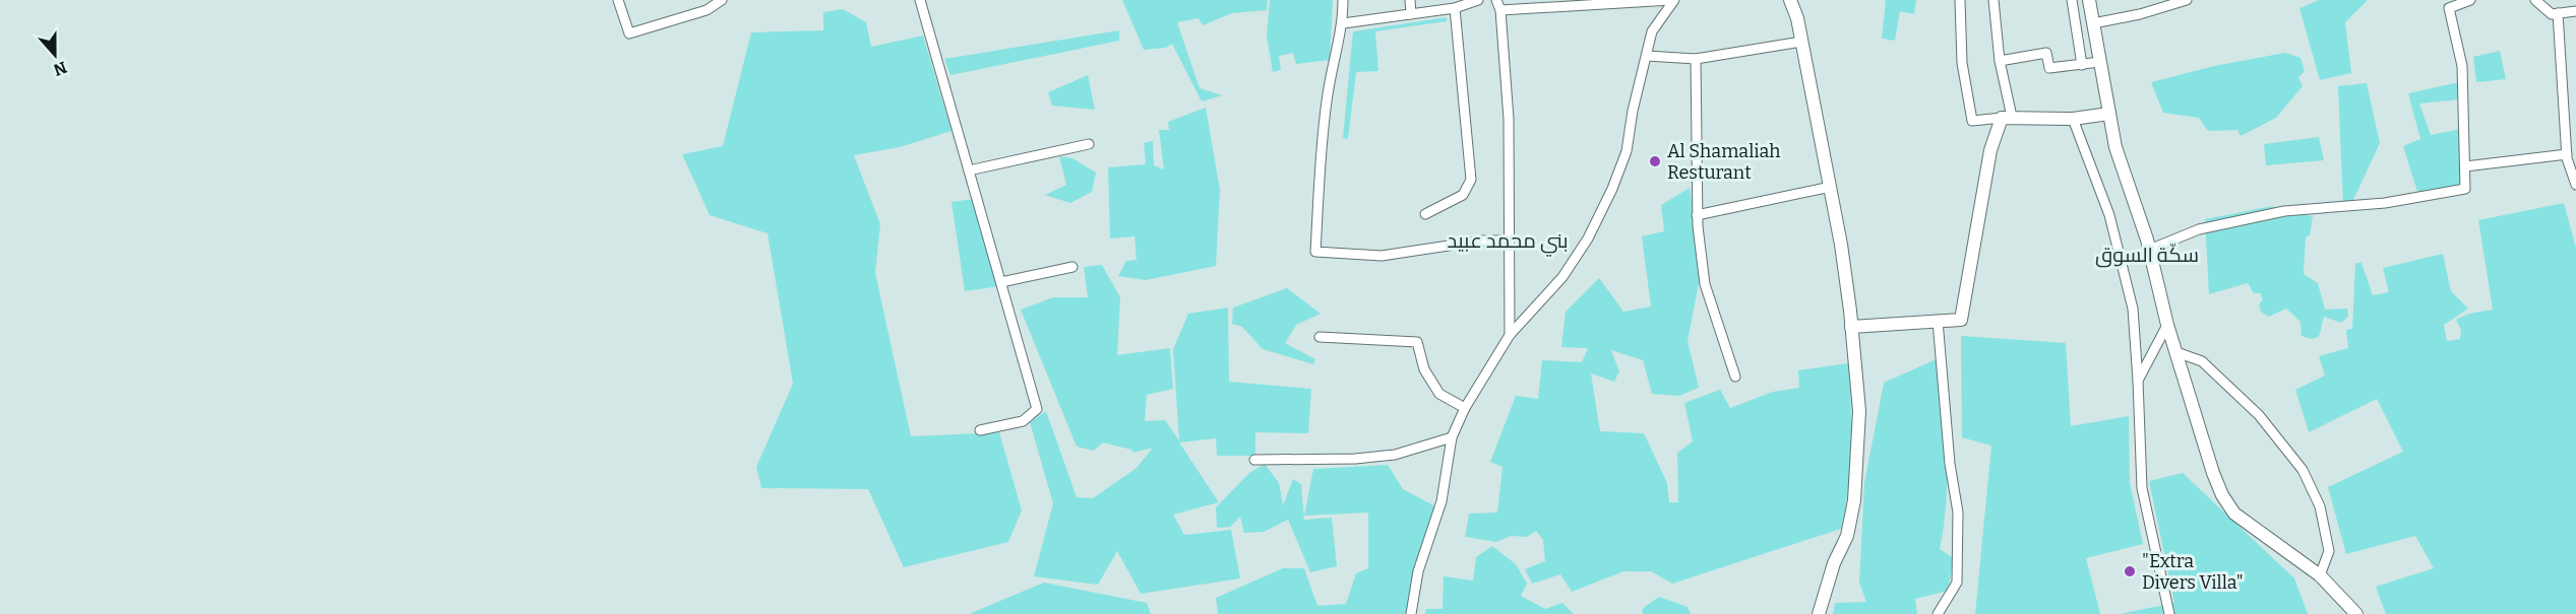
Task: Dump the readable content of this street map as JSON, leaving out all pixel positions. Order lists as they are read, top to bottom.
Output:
{
  "districts": ["بني محمد عبيد", "سكّة السوق"],
  "places": ["Al Shamaliah Resturant", "\"Extra Divers Villa\""],
  "north": "bottom"
}
